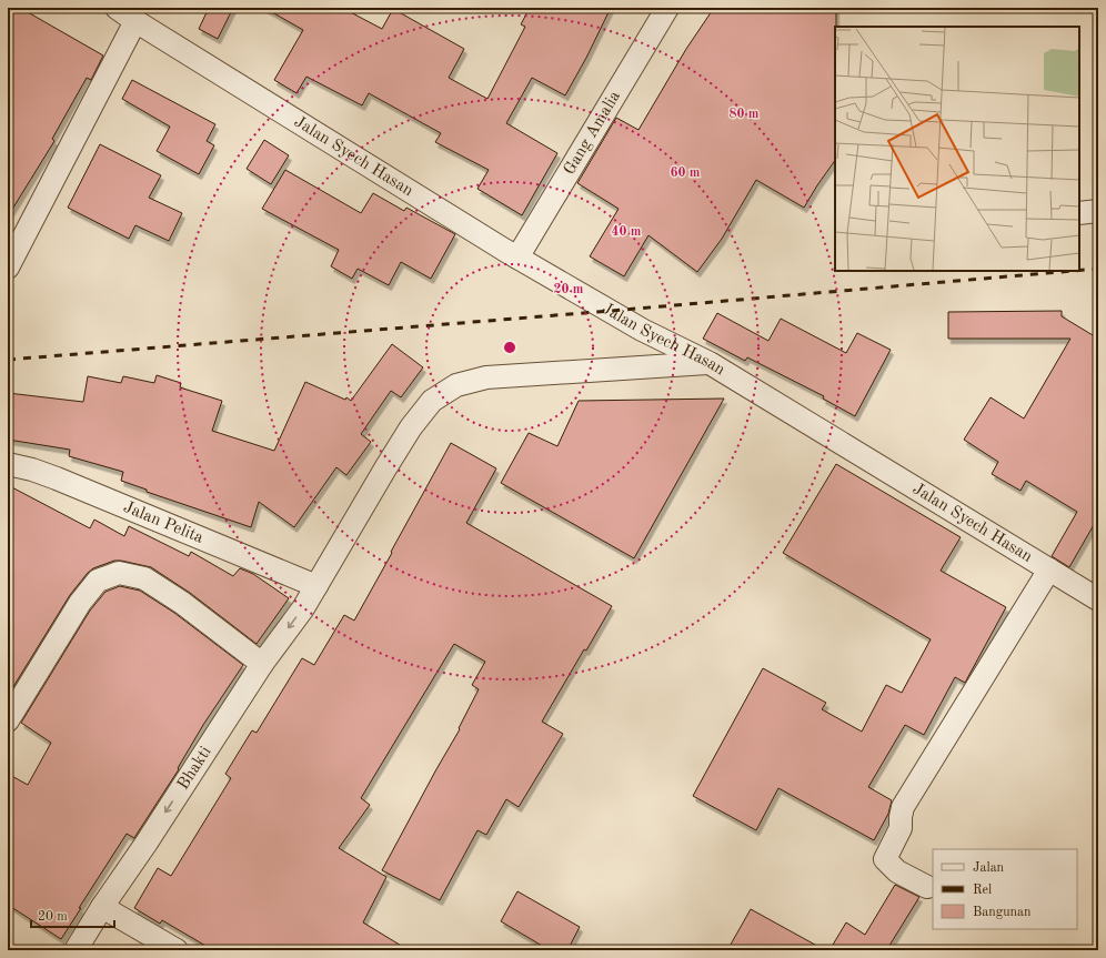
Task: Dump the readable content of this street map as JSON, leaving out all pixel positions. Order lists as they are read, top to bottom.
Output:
{
  "streets": {
    "street": [
      "Gang Amalia",
      "Jalan Syech Hasan",
      "Jalan Pelita",
      "Bhakti"
    ]
  },
  "crossings": [
    ["Gang Amalia", "Jalan Syech Hasan"],
    ["Jalan Syech Hasan", "Bhakti"],
    ["Jalan Pelita", "Bhakti"]
  ],
  "one_way": ["Bhakti"],
  "legend": ["Jalan", "Rel", "Bangunan"],
  "scale_bar": "20 m",
  "rings": [
    "80 m",
    "60 m",
    "40 m",
    "20 m"
  ]
}
